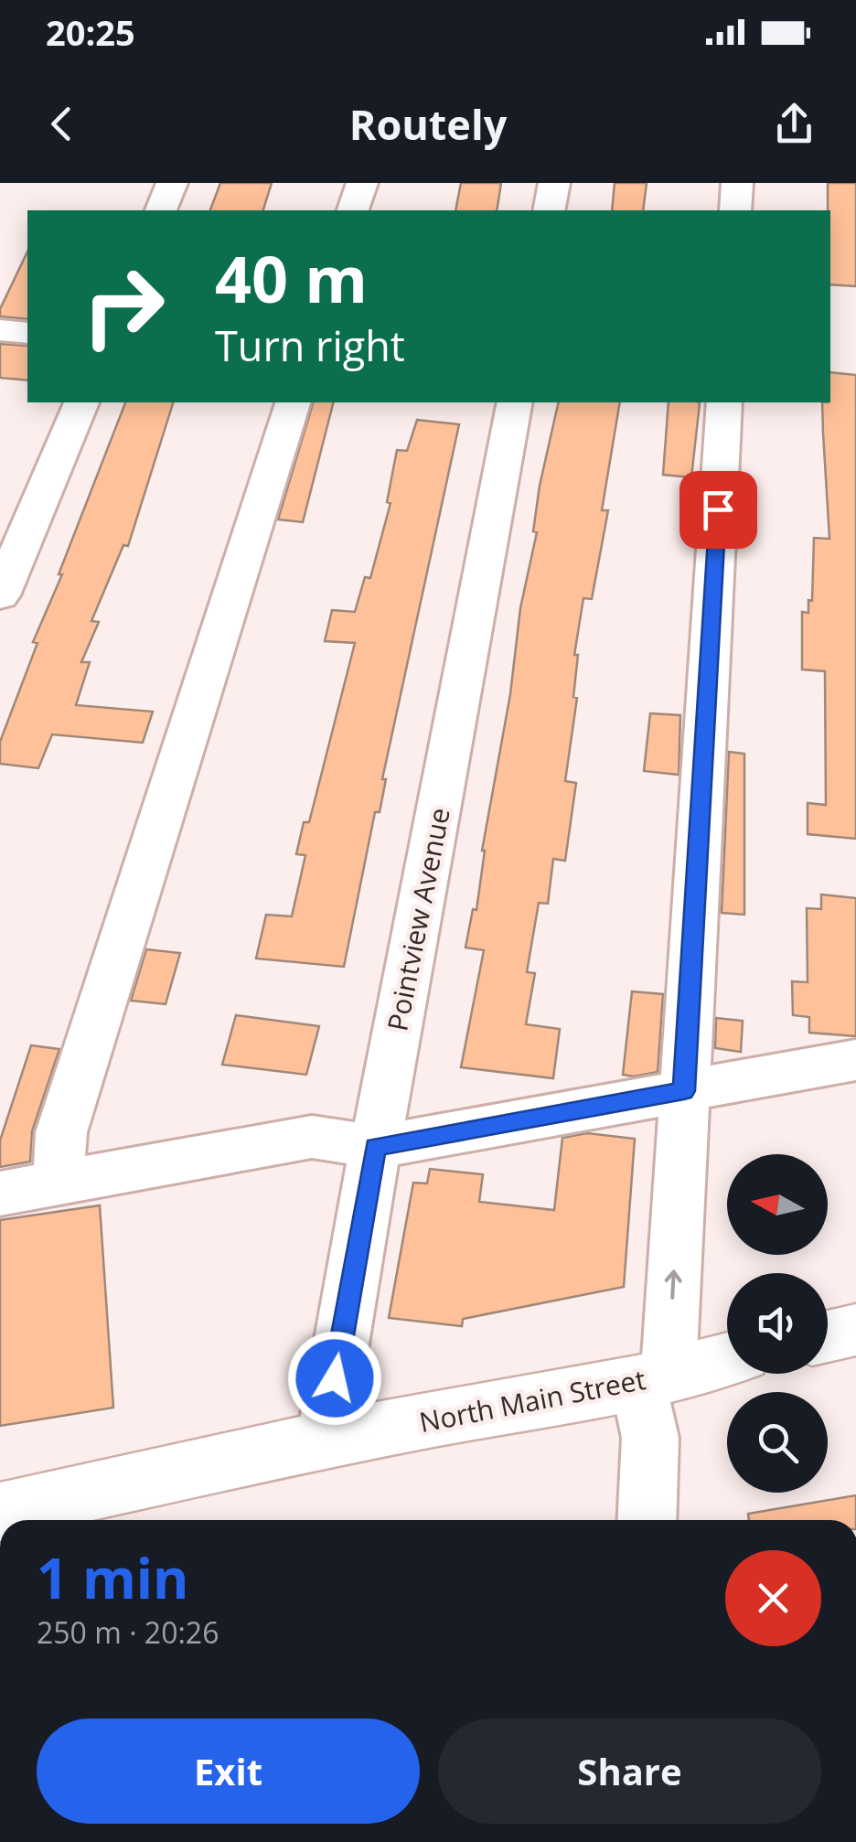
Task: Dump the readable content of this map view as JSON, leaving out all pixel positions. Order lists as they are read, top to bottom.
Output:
{
  "streets": {
    "main road": ["North Main Street"],
    "street": ["Pointview Avenue"]
  },
  "crossings": [
    ["Pointview Avenue", "North Main Street"]
  ],
  "north": "left",
  "page": {
    "status": "20:25",
    "header": "Routely",
    "turn": ["40 m", "Turn right"],
    "heading": ["1 min", "250 m · 20:26"],
    "buttons": ["Exit", "Share"]
  }
}
